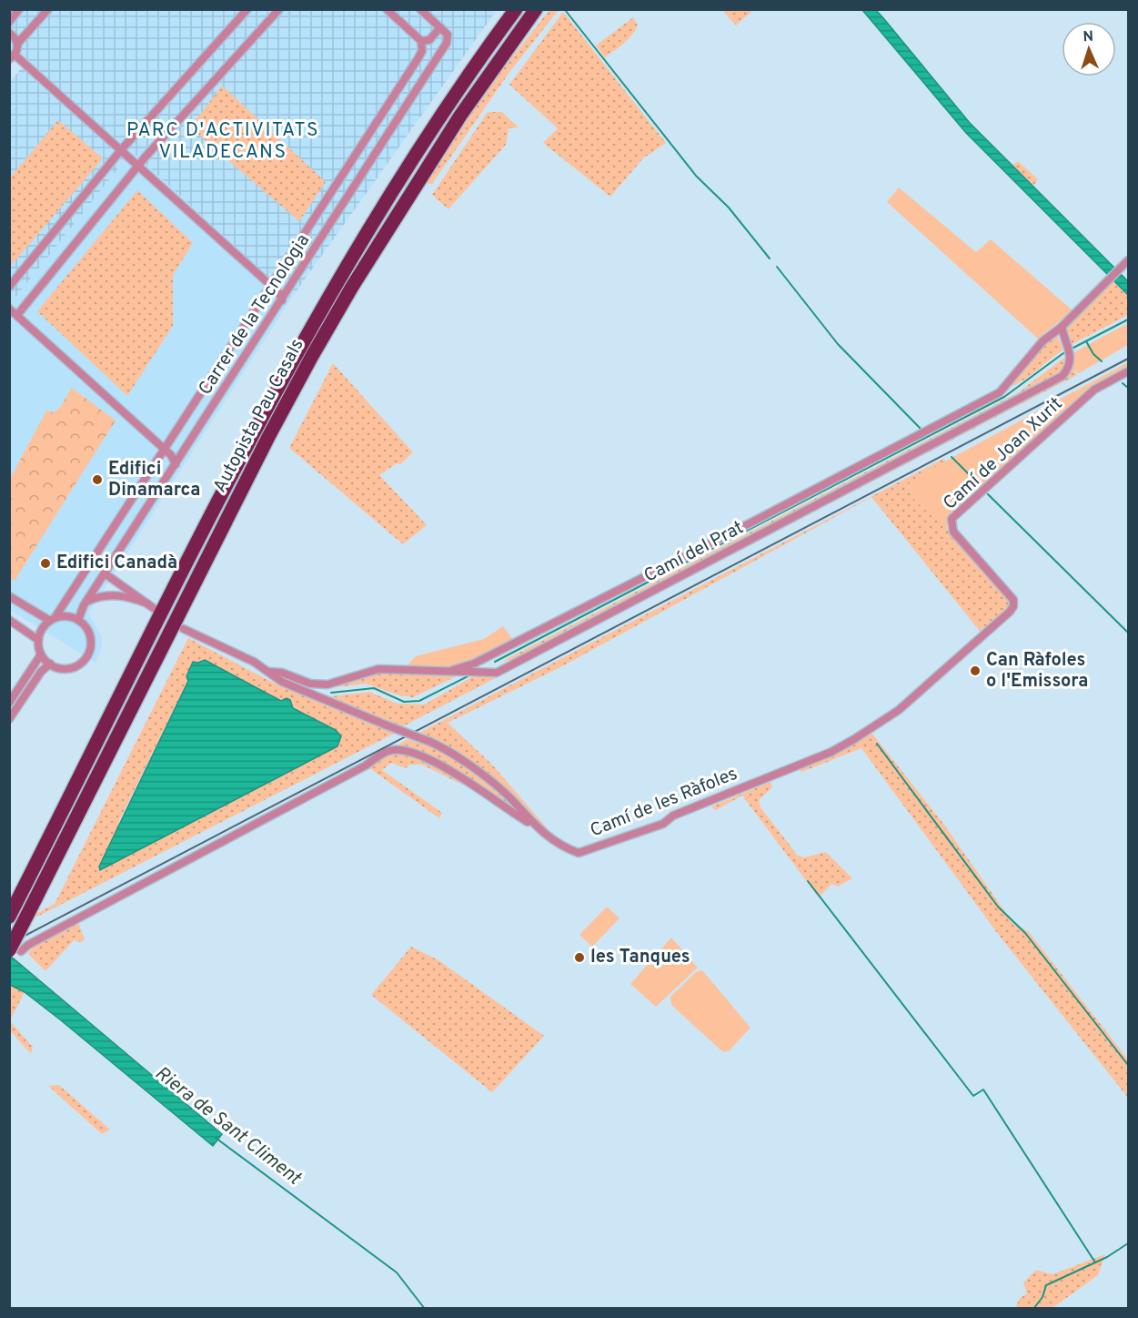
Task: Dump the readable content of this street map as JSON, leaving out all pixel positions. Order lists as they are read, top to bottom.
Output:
{
  "streets": {
    "highway": ["Autopista Pau Casals"],
    "street": [
      "Carrer de la Tecnologia",
      "Camí de Joan Xurit",
      "Camí del Prat",
      "Camí de les Ràfoles"
    ]
  },
  "crossings": [
    ["Camí de Joan Xurit", "Camí de les Ràfoles"],
    ["Camí del Prat", "Camí de les Ràfoles"]
  ],
  "districts": ["PARC D'ACTIVITATS VILADECANS"],
  "water": ["Riera de Sant Climent"],
  "places": [
    "Edifici Dinamarca",
    "Edifici Canadà",
    "Can Ràfoles o l'Emissora",
    "les Tanques"
  ],
  "north": "top"
}
